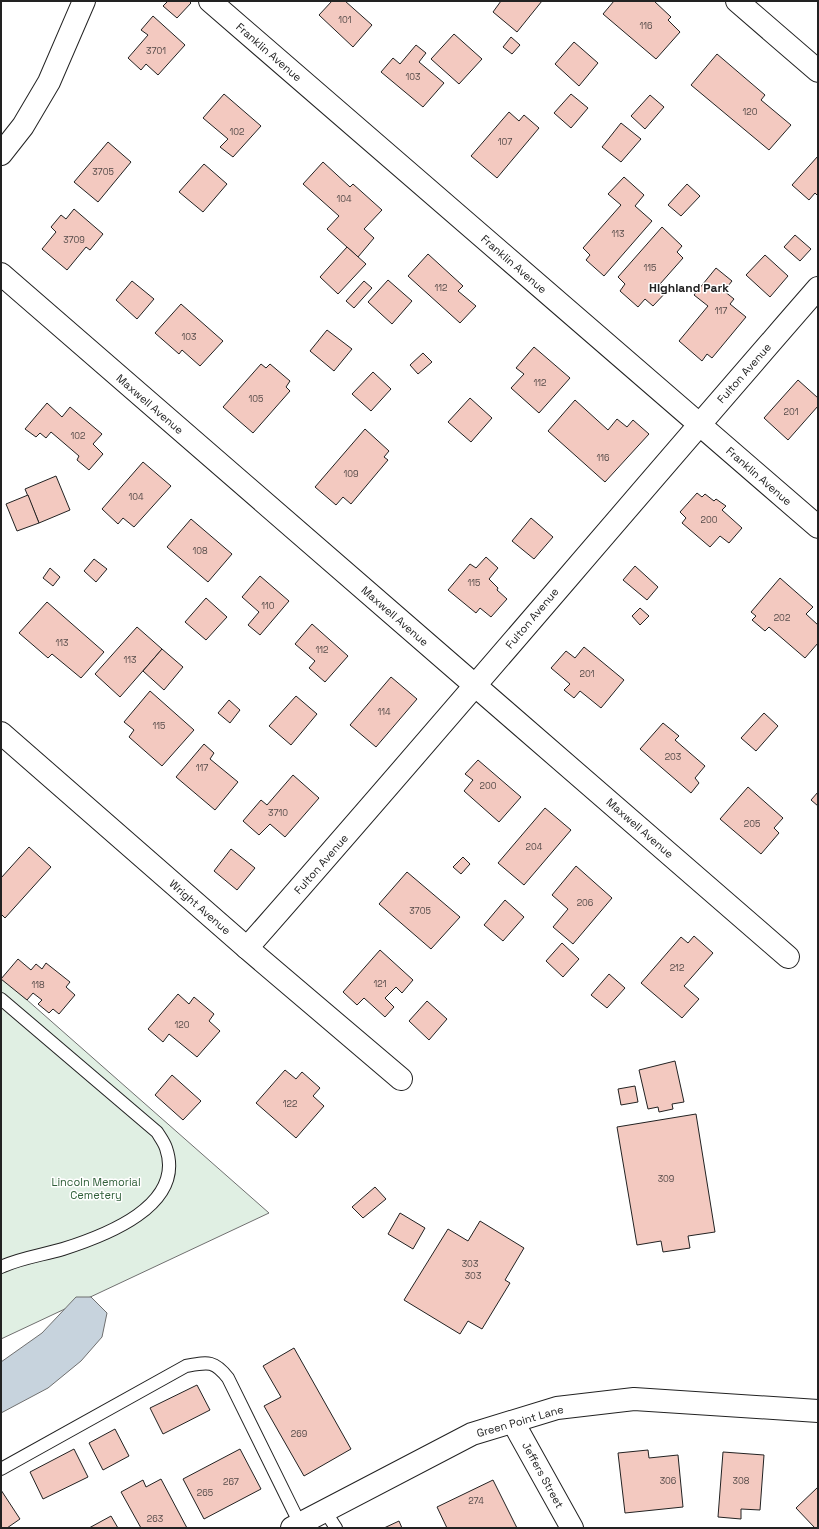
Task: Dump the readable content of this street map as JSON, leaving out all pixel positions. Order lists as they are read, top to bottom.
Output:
{
  "streets": {
    "street": [
      "Franklin Avenue",
      "Fulton Avenue",
      "Maxwell Avenue",
      "Wright Avenue",
      "Green Point Lane",
      "Jeffers Street"
    ]
  },
  "crossings": [
    ["Franklin Avenue", "Fulton Avenue"],
    ["Fulton Avenue", "Maxwell Avenue"],
    ["Fulton Avenue", "Wright Avenue"],
    ["Green Point Lane", "Jeffers Street"]
  ],
  "districts": ["Highland Park"],
  "parks": ["Lincoln Memorial Cemetery"],
  "house_numbers": [
    "101",
    "116",
    "3701",
    "103",
    "120",
    "102",
    "107",
    "3705",
    "104",
    "113",
    "3709",
    "115",
    "112",
    "117",
    "103",
    "112",
    "105",
    "201",
    "102",
    "116",
    "109",
    "104",
    "200",
    "108",
    "115",
    "110",
    "202",
    "113",
    "112",
    "113",
    "201",
    "114",
    "115",
    "203",
    "117",
    "200",
    "3710",
    "205",
    "204",
    "206",
    "3705",
    "212",
    "121",
    "118",
    "120",
    "122",
    "309",
    "303",
    "303",
    "269",
    "306",
    "308",
    "267",
    "265",
    "274",
    "263"
  ]
}
